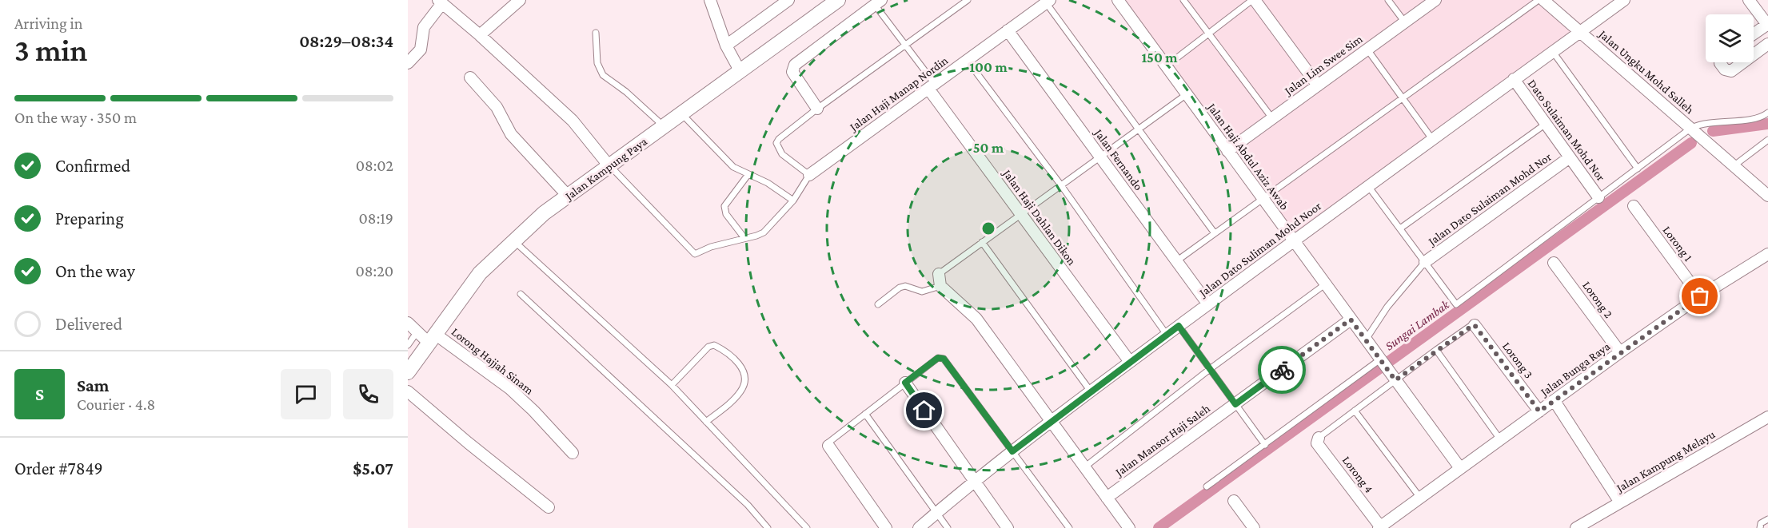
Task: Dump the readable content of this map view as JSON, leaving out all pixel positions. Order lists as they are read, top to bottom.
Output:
{
  "streets": {
    "street": [
      "Jalan Lim Swee Sim",
      "Jalan Ungku Mohd Salleh",
      "Jalan Haji Manap Nordin",
      "Dato Sulaiman Mohd Nor",
      "Jalan Haji Abdul Aziz Awab",
      "Jalan Fernando",
      "Jalan Kampung Paya",
      "Jalan Dato Sulaiman Mohd Nor",
      "Jalan Haji Dahlan Dikon",
      "Lorong 1",
      "Jalan Dato Suliman Mohd Noor",
      "Lorong 2",
      "Lorong 3",
      "Lorong Hajjah Sinam",
      "Jalan Bunga Raya",
      "Jalan Mansor Haji Saleh",
      "Jalan Kampung Melayu",
      "Lorong 4"
    ]
  },
  "crossings": [
    ["Jalan Lim Swee Sim", "Jalan Haji Abdul Aziz Awab"],
    ["Jalan Ungku Mohd Salleh", "Jalan Dato Suliman Mohd Noor"],
    ["Jalan Haji Manap Nordin", "Jalan Fernando"],
    ["Jalan Haji Manap Nordin", "Jalan Haji Dahlan Dikon"],
    ["Dato Sulaiman Mohd Nor", "Jalan Dato Sulaiman Mohd Nor"],
    ["Dato Sulaiman Mohd Nor", "Jalan Dato Suliman Mohd Noor"],
    ["Jalan Haji Abdul Aziz Awab", "Jalan Dato Suliman Mohd Noor"],
    ["Jalan Haji Abdul Aziz Awab", "Jalan Bunga Raya"],
    ["Jalan Haji Abdul Aziz Awab", "Jalan Mansor Haji Saleh"],
    ["Jalan Fernando", "Jalan Dato Suliman Mohd Noor"],
    ["Jalan Kampung Paya", "Lorong Hajjah Sinam"],
    ["Jalan Haji Dahlan Dikon", "Jalan Dato Suliman Mohd Noor"],
    ["Lorong 1", "Jalan Bunga Raya"],
    ["Lorong 2", "Jalan Bunga Raya"],
    ["Lorong 3", "Jalan Bunga Raya"],
    ["Jalan Bunga Raya", "Lorong 4"]
  ],
  "water": ["Sungai Lambak"],
  "page": {
    "heading": ["3 min", "Arriving in", "08:29–08:34"],
    "panel": [
      "Sam",
      "Courier · 4.8",
      "Order #7849",
      "$5.07"
    ],
    "bar": "On the way · 350 m",
    "list": [
      ["Confirmed", "08:02"],
      ["Preparing", "08:19"],
      ["On the way", "08:20"],
      "Delivered"
    ],
    "round": "S"
  },
  "rings": ["150 m", "100 m", "50 m"]
}
